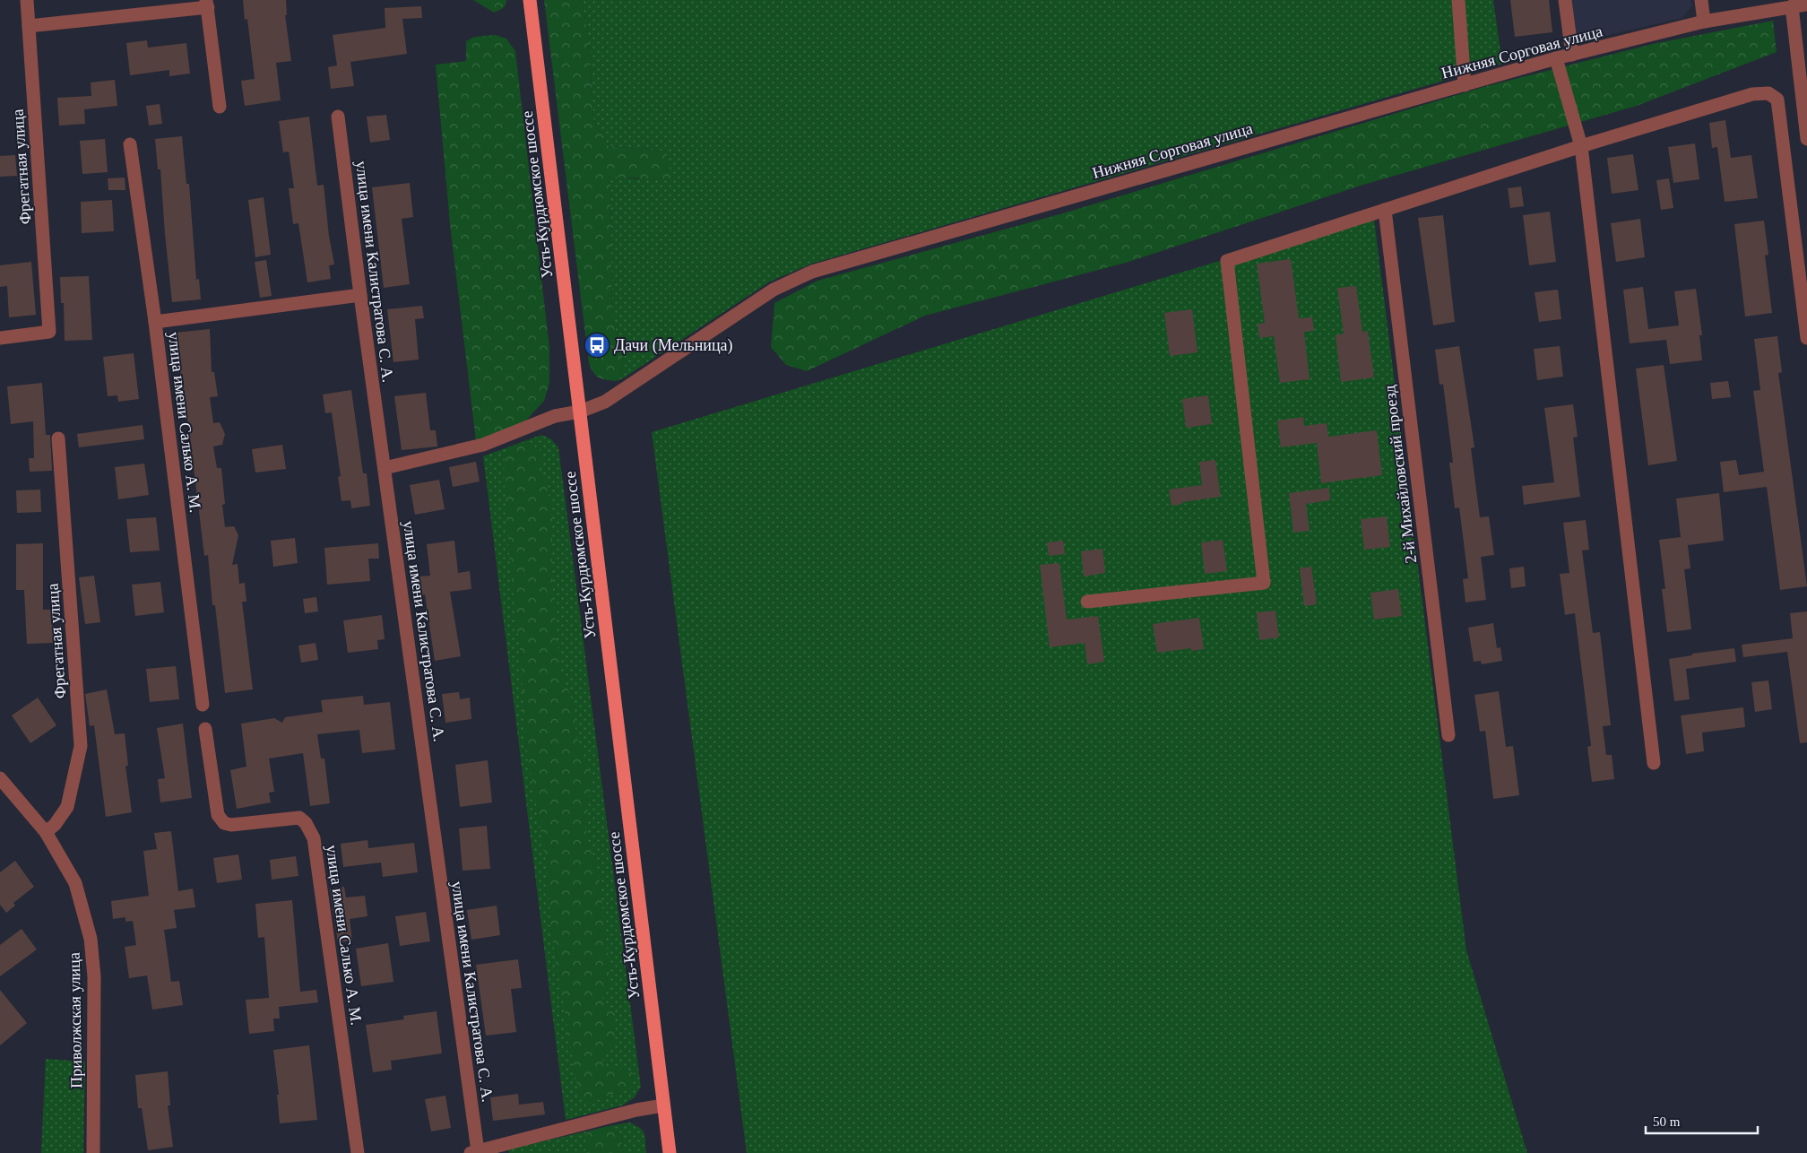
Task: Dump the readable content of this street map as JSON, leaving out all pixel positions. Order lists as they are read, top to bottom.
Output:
{
  "streets": {
    "main road": ["Усть-Курдюмское шоссе"],
    "street": [
      "Нижняя Сорговая улица",
      "Фрегатная улица",
      "улица имени Калистратова С. А.",
      "улица имени Салько А. М.",
      "2-й Михайловский проезд",
      "Приволжская улица"
    ]
  },
  "crossings": [
    ["Нижняя Сорговая улица", "Усть-Курдюмское шоссе"],
    ["Нижняя Сорговая улица", "улица имени Калистратова С. А."],
    ["Фрегатная улица", "Приволжская улица"]
  ],
  "places": {
    "bus stop": ["Дачи (Мельница)"]
  },
  "scale_bar": "50 m"
}
